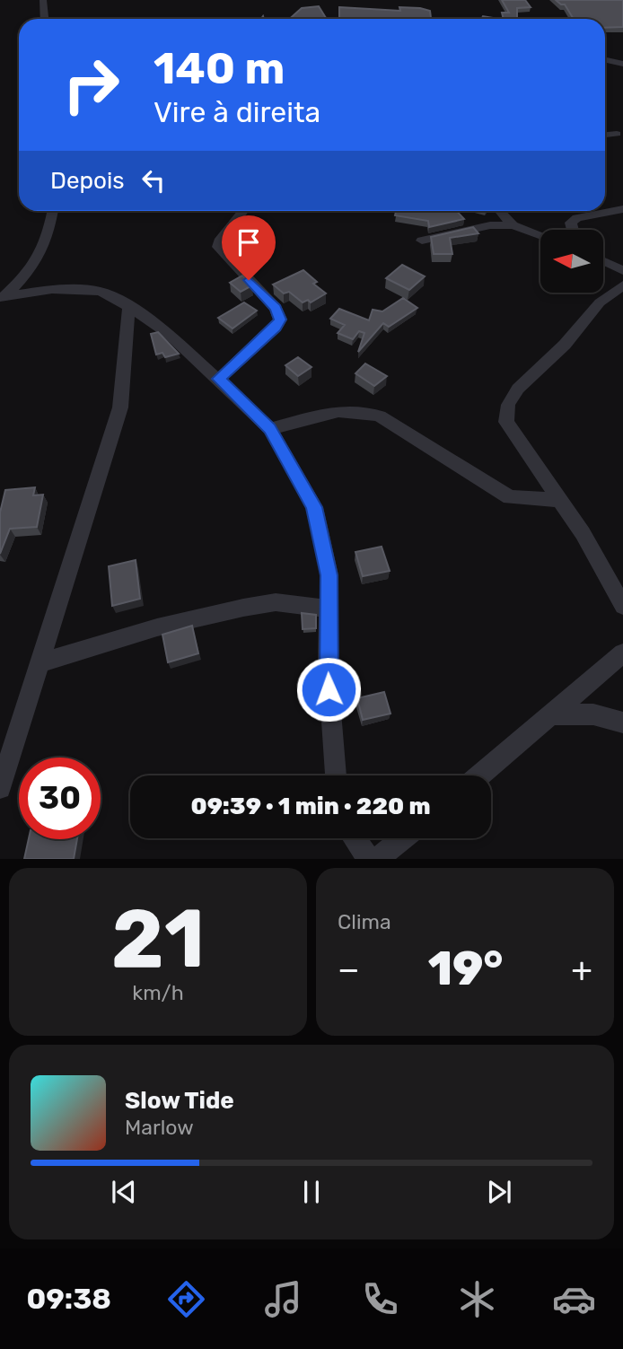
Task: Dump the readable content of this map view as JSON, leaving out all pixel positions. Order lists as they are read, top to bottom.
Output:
{
  "north": "left",
  "page": {
    "turn": ["140 m", "Vire à direita"],
    "then": "Depois",
    "limit": "30",
    "trip": "09:39 · 1 min · 220 m",
    "tile": [
      ["21", "km/h"],
      "Clima"
    ],
    "heat": ["−", "19°", "+"],
    "song": ["Slow Tide", "Marlow"],
    "tabs": "09:38"
  }
}
